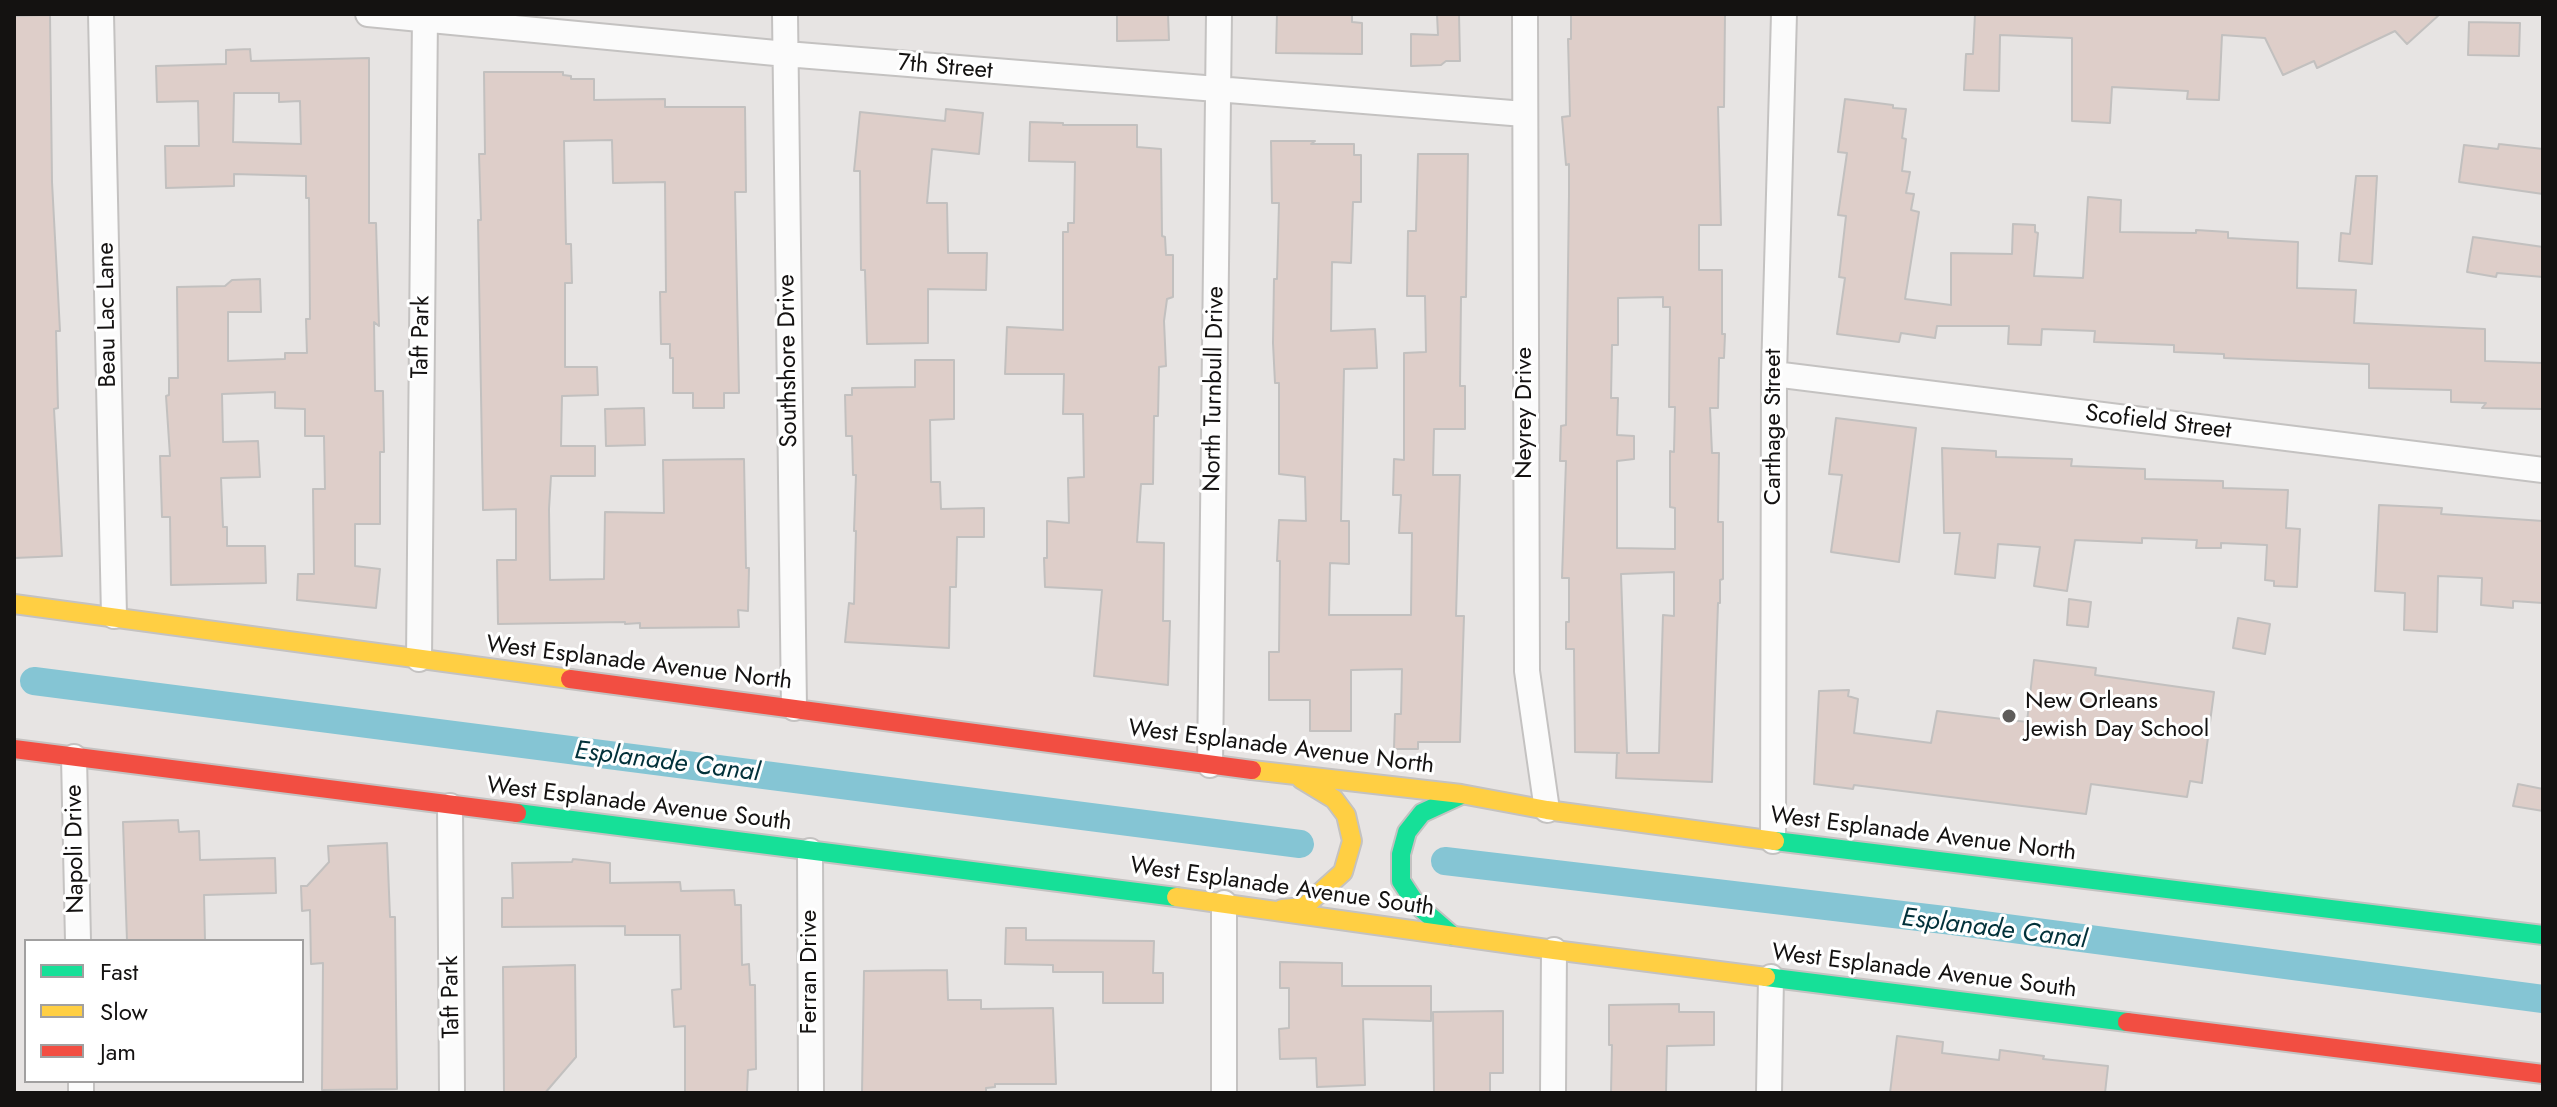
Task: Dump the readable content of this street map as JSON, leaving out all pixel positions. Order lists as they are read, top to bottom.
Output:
{
  "streets": {
    "main road": ["West Esplanade Avenue North", "West Esplanade Avenue South"],
    "street": [
      "7th Street",
      "Beau Lac Lane",
      "Taft Park",
      "Southshore Drive",
      "North Turnbull Drive",
      "Neyrey Drive",
      "Scofield Street",
      "Carthage Street",
      "Napoli Drive",
      "Ferran Drive"
    ]
  },
  "crossings": [
    ["7th Street", "Taft Park"],
    ["7th Street", "Southshore Drive"],
    ["7th Street", "North Turnbull Drive"],
    ["7th Street", "Neyrey Drive"],
    ["Beau Lac Lane", "West Esplanade Avenue North"],
    ["Taft Park", "West Esplanade Avenue North"],
    ["Taft Park", "West Esplanade Avenue South"],
    ["Southshore Drive", "West Esplanade Avenue North"],
    ["North Turnbull Drive", "West Esplanade Avenue North"],
    ["Neyrey Drive", "West Esplanade Avenue North"],
    ["Scofield Street", "Carthage Street"],
    ["Carthage Street", "West Esplanade Avenue North"],
    ["West Esplanade Avenue South", "Napoli Drive"],
    ["West Esplanade Avenue South", "Ferran Drive"]
  ],
  "water": ["Esplanade Canal"],
  "places": ["New Orleans Jewish Day School"],
  "legend": ["Fast", "Slow", "Jam"]
}
